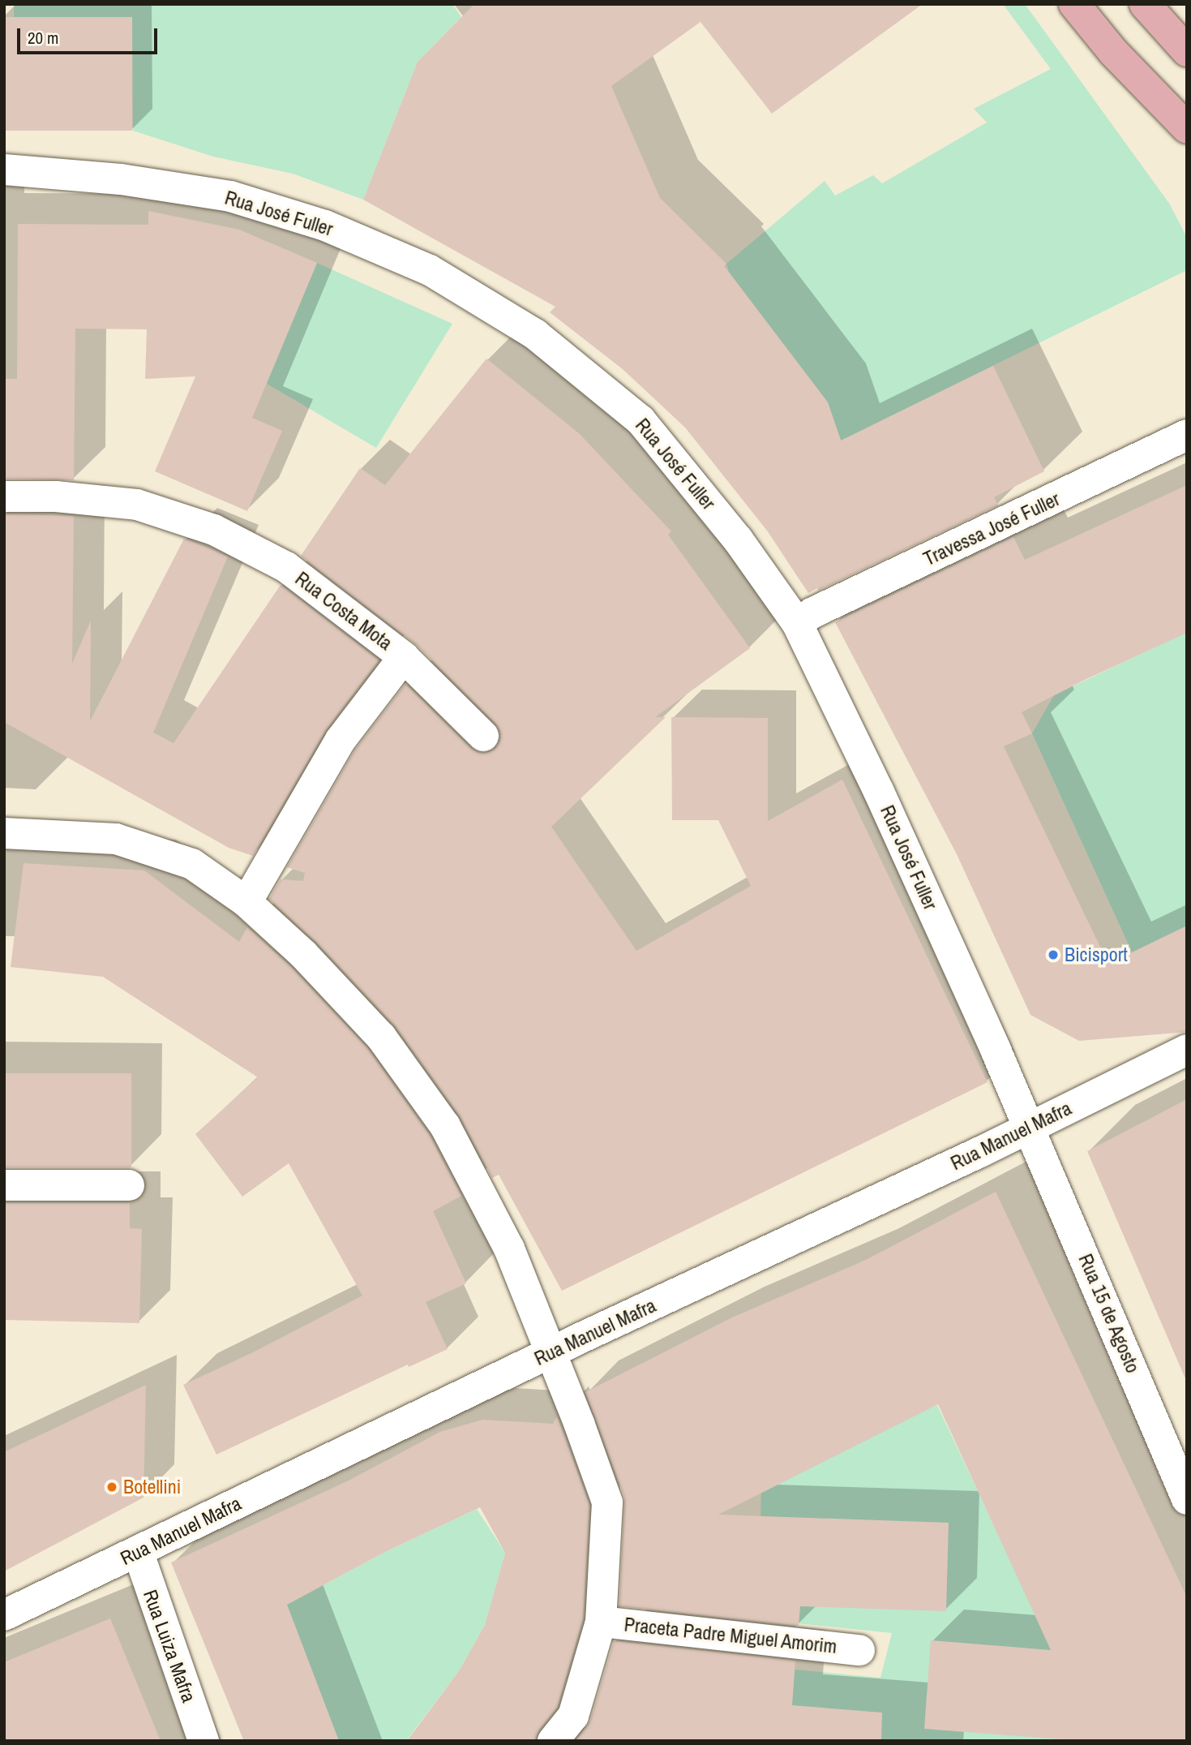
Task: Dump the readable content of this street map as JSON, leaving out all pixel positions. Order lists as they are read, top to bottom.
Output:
{
  "streets": {
    "street": [
      "Rua José Fuller",
      "Travessa José Fuller",
      "Rua Costa Mota",
      "Rua Manuel Mafra",
      "Rua 15 de Agosto",
      "Praceta Padre Miguel Amorim",
      "Rua Luiza Mafra"
    ]
  },
  "crossings": [
    ["Rua José Fuller", "Travessa José Fuller"],
    ["Rua José Fuller", "Rua Manuel Mafra"],
    ["Rua José Fuller", "Rua 15 de Agosto"],
    ["Rua Manuel Mafra", "Rua 15 de Agosto"],
    ["Rua Manuel Mafra", "Rua Luiza Mafra"]
  ],
  "places": ["Bicisport", "Botellini"],
  "scale_bar": "20 m"
}
